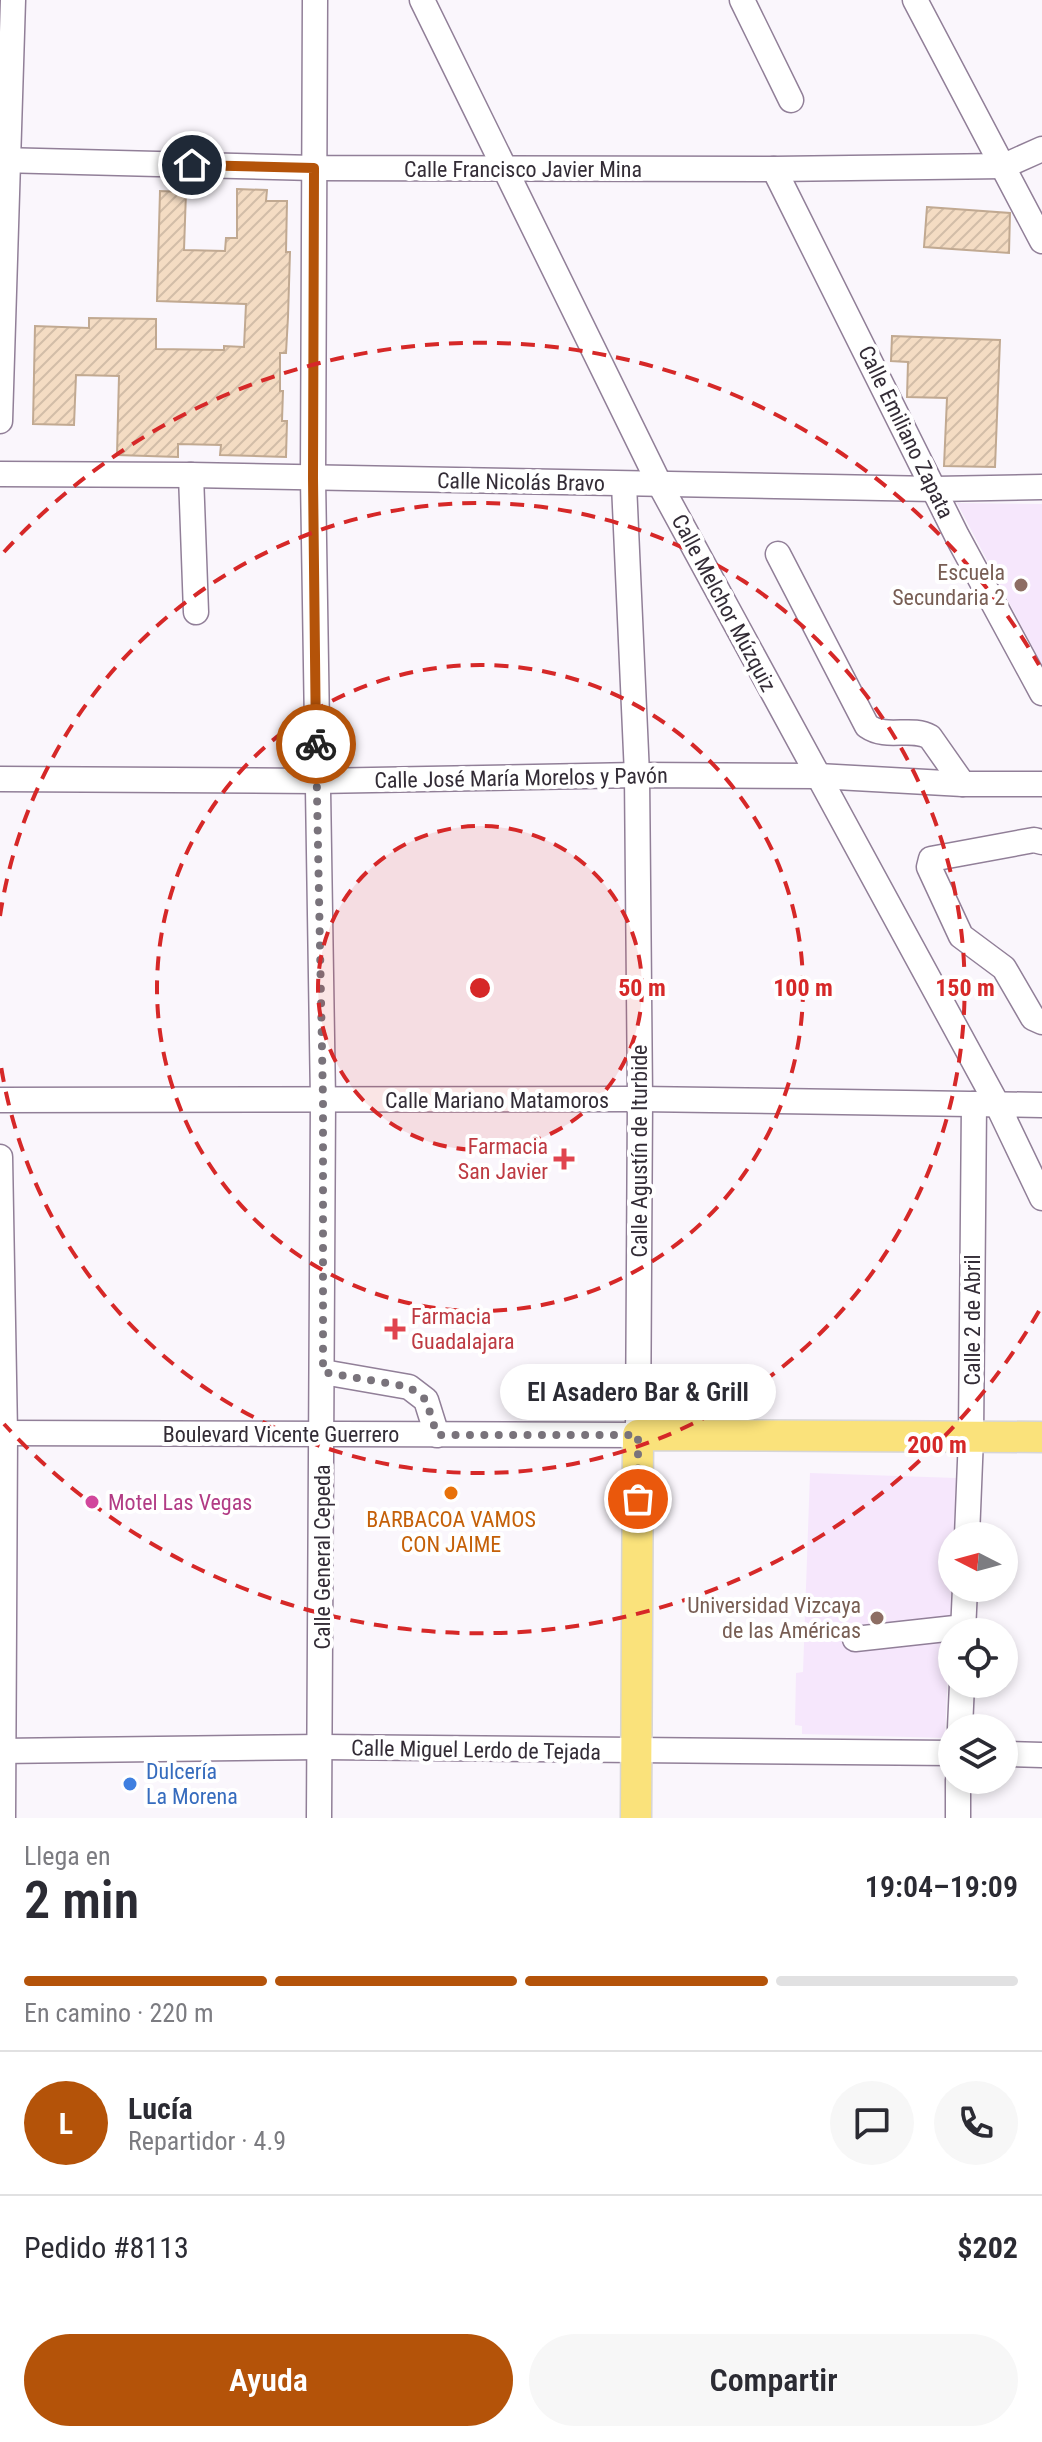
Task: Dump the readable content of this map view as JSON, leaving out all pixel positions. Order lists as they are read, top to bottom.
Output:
{
  "streets": {
    "main road": ["Calle Agustín de Iturbide", "Boulevard Vicente Guerrero"],
    "street": [
      "Calle Francisco Javier Mina",
      "Calle Emiliano Zapata",
      "Calle Nicolás Bravo",
      "Calle Melchor Múzquiz",
      "Calle José María Morelos y Pavón",
      "Calle Mariano Matamoros",
      "Calle 2 de Abril",
      "Calle General Cepeda",
      "Calle Miguel Lerdo de Tejada"
    ]
  },
  "crossings": [
    ["Calle Francisco Javier Mina", "Calle Emiliano Zapata"],
    ["Calle Francisco Javier Mina", "Calle Melchor Múzquiz"],
    ["Calle Francisco Javier Mina", "Calle General Cepeda"],
    ["Calle Emiliano Zapata", "Calle Nicolás Bravo"],
    ["Calle Nicolás Bravo", "Calle Melchor Múzquiz"],
    ["Calle Nicolás Bravo", "Calle Agustín de Iturbide"],
    ["Calle Nicolás Bravo", "Calle General Cepeda"],
    ["Calle Melchor Múzquiz", "Calle José María Morelos y Pavón"],
    ["Calle Melchor Múzquiz", "Calle Mariano Matamoros"],
    ["Calle Melchor Múzquiz", "Calle 2 de Abril"],
    ["Calle José María Morelos y Pavón", "Calle Agustín de Iturbide"],
    ["Calle José María Morelos y Pavón", "Calle General Cepeda"],
    ["Calle Mariano Matamoros", "Calle Agustín de Iturbide"],
    ["Calle Mariano Matamoros", "Calle 2 de Abril"],
    ["Calle Mariano Matamoros", "Calle General Cepeda"],
    ["Calle Agustín de Iturbide", "Boulevard Vicente Guerrero"],
    ["Calle Agustín de Iturbide", "Calle Miguel Lerdo de Tejada"],
    ["Calle 2 de Abril", "Boulevard Vicente Guerrero"],
    ["Boulevard Vicente Guerrero", "Calle General Cepeda"],
    ["Calle General Cepeda", "Calle Miguel Lerdo de Tejada"]
  ],
  "places": {
    "other": [
      "Escuela Secundaria 2",
      "BARBACOA VAMOS CON JAIME",
      "El Asadero Bar & Grill",
      "Motel Las Vegas",
      "Universidad Vizcaya de las Américas",
      "Dulcería La Morena"
    ],
    "health": ["Farmacia San Javier", "Farmacia Guadalajara"]
  },
  "north": "left",
  "page": {
    "bubble": "El Asadero Bar & Grill",
    "heading": ["2 min", "Llega en", "19:04–19:09"],
    "panel": [
      "Lucía",
      "Repartidor · 4.9",
      "Pedido #8113",
      "$202"
    ],
    "bar": "En camino · 220 m",
    "round": "L",
    "buttons": ["Ayuda", "Compartir"]
  },
  "rings": [
    "50 m",
    "100 m",
    "150 m",
    "200 m"
  ]
}
